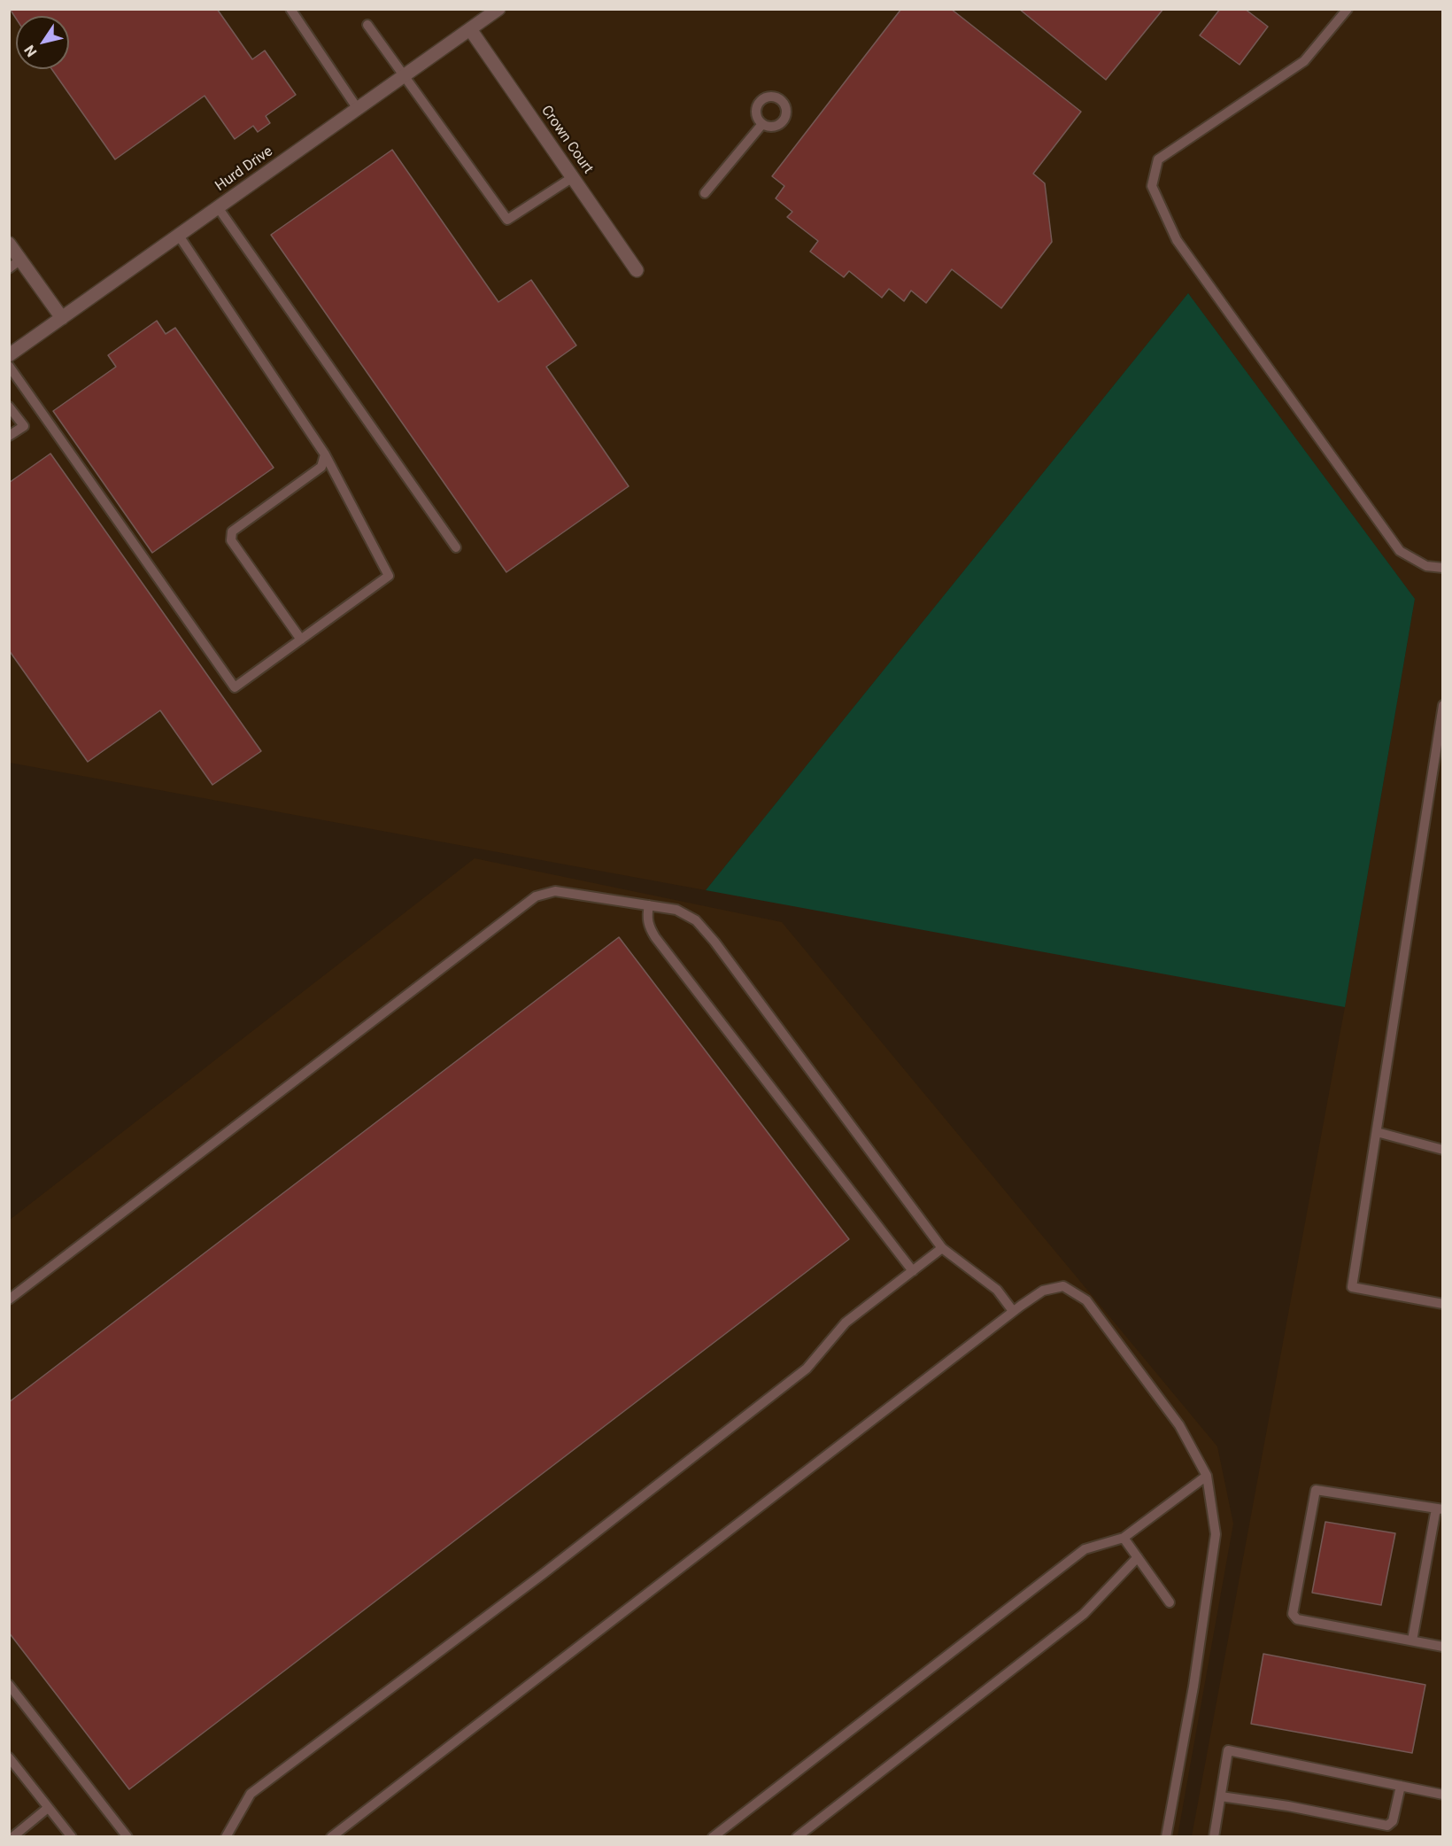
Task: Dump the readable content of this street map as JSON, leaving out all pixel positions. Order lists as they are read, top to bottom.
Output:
{
  "streets": {
    "street": ["Crown Court", "Hurd Drive"]
  },
  "crossings": [
    ["Crown Court", "Hurd Drive"]
  ],
  "north": "bottom left"
}
